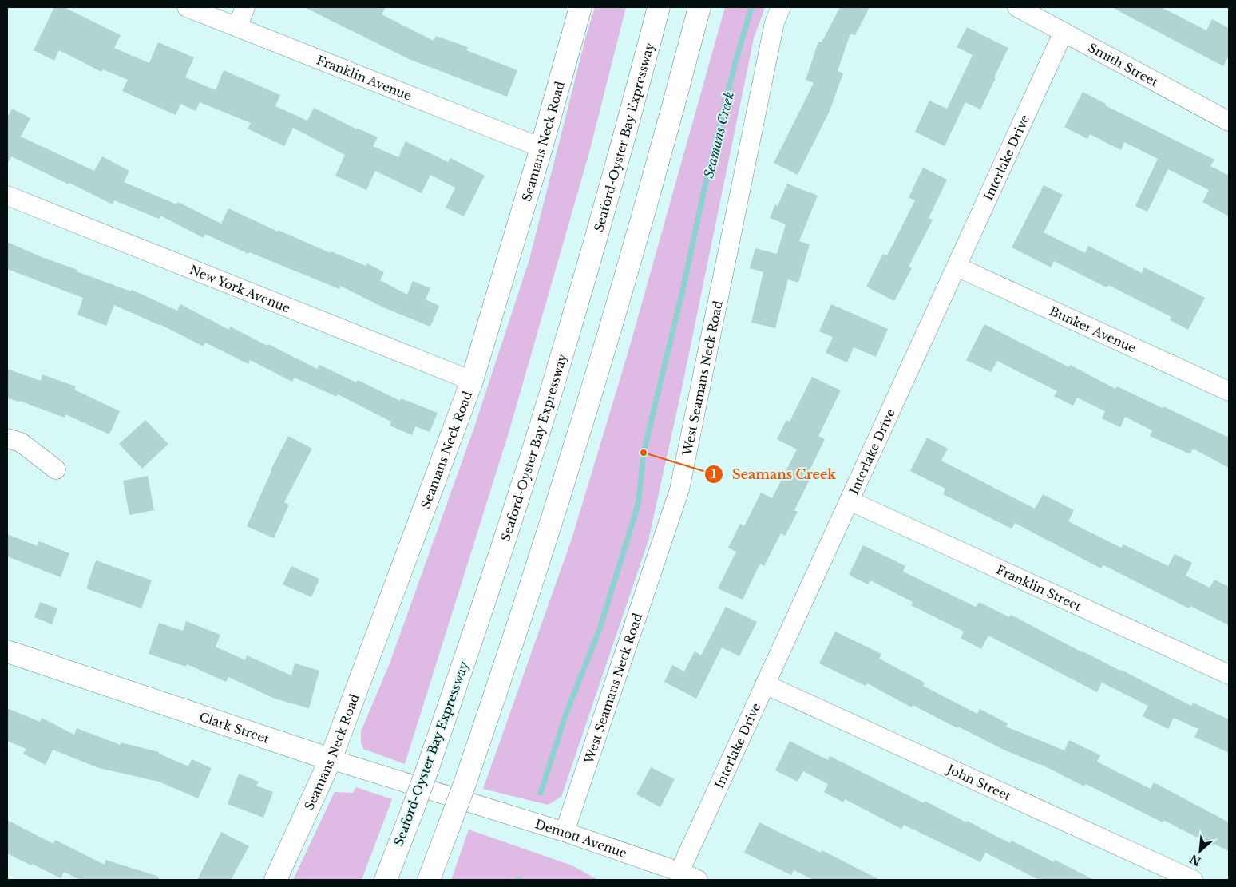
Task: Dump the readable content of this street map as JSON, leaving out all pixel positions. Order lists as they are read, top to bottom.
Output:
{
  "streets": {
    "main road": ["Seaford-Oyster Bay Expressway", "Seamans Neck Road", "Clark Street"],
    "street": [
      "Smith Street",
      "Franklin Avenue",
      "Interlake Drive",
      "New York Avenue",
      "Bunker Avenue",
      "West Seamans Neck Road",
      "Franklin Street",
      "John Street",
      "Demott Avenue"
    ]
  },
  "crossings": [
    ["Smith Street", "Interlake Drive"],
    ["Franklin Avenue", "Seamans Neck Road"],
    ["Seamans Neck Road", "New York Avenue"],
    ["Seamans Neck Road", "Clark Street"],
    ["Interlake Drive", "Bunker Avenue"],
    ["Interlake Drive", "Franklin Street"],
    ["Interlake Drive", "John Street"],
    ["Interlake Drive", "Demott Avenue"],
    ["West Seamans Neck Road", "Demott Avenue"],
    ["Clark Street", "Demott Avenue"]
  ],
  "water": ["Seamans Creek"],
  "places": ["Seamans Creek"],
  "north": "bottom left"
}
